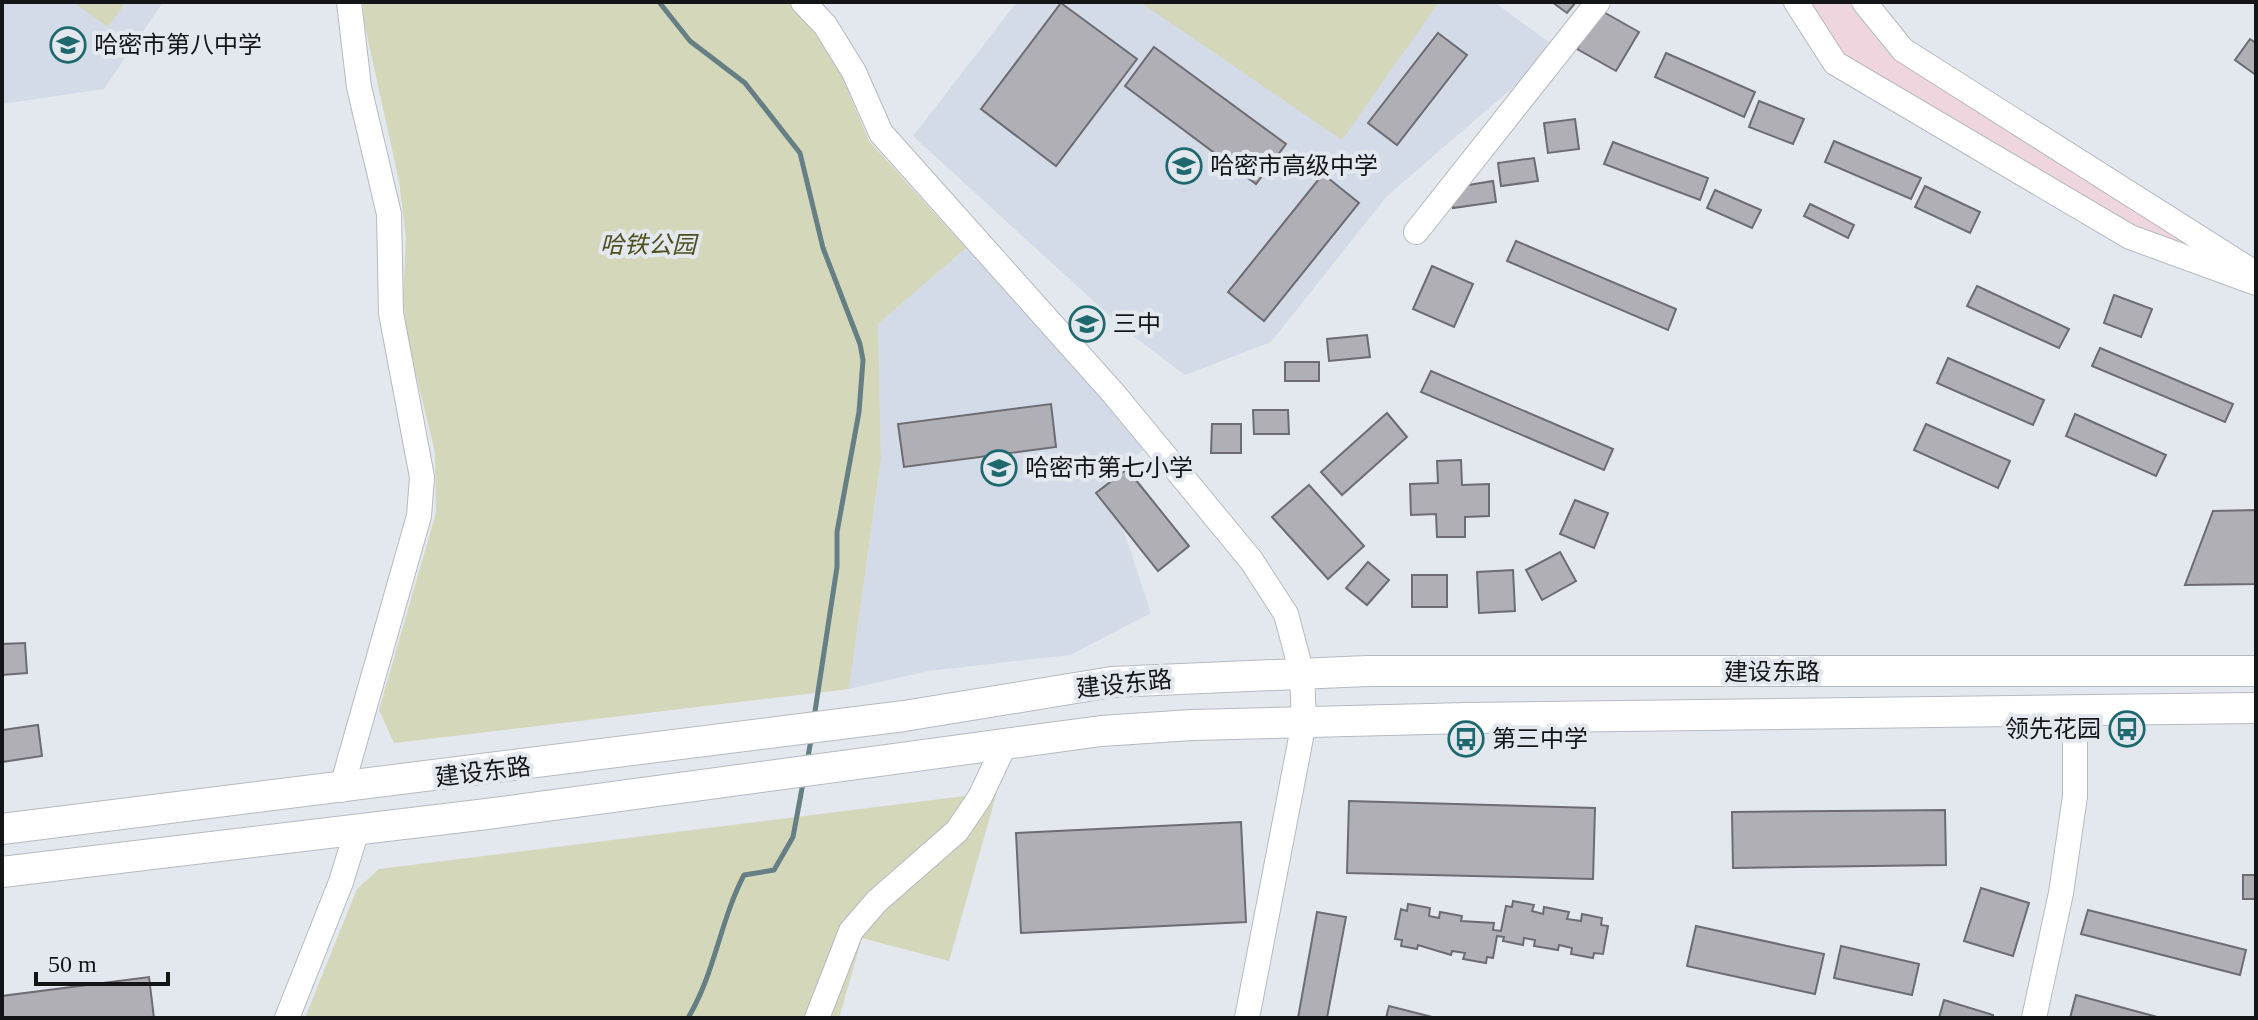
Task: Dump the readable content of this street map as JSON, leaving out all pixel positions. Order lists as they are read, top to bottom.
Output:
{
  "streets": {
    "main road": ["建设东路"]
  },
  "parks": ["哈铁公园"],
  "places": {
    "school or university": [
      "哈密市第八中学",
      "哈密市高级中学",
      "三中",
      "哈密市第七小学"
    ],
    "bus stop": ["领先花园", "第三中学"]
  },
  "scale_bar": "50 m"
}
